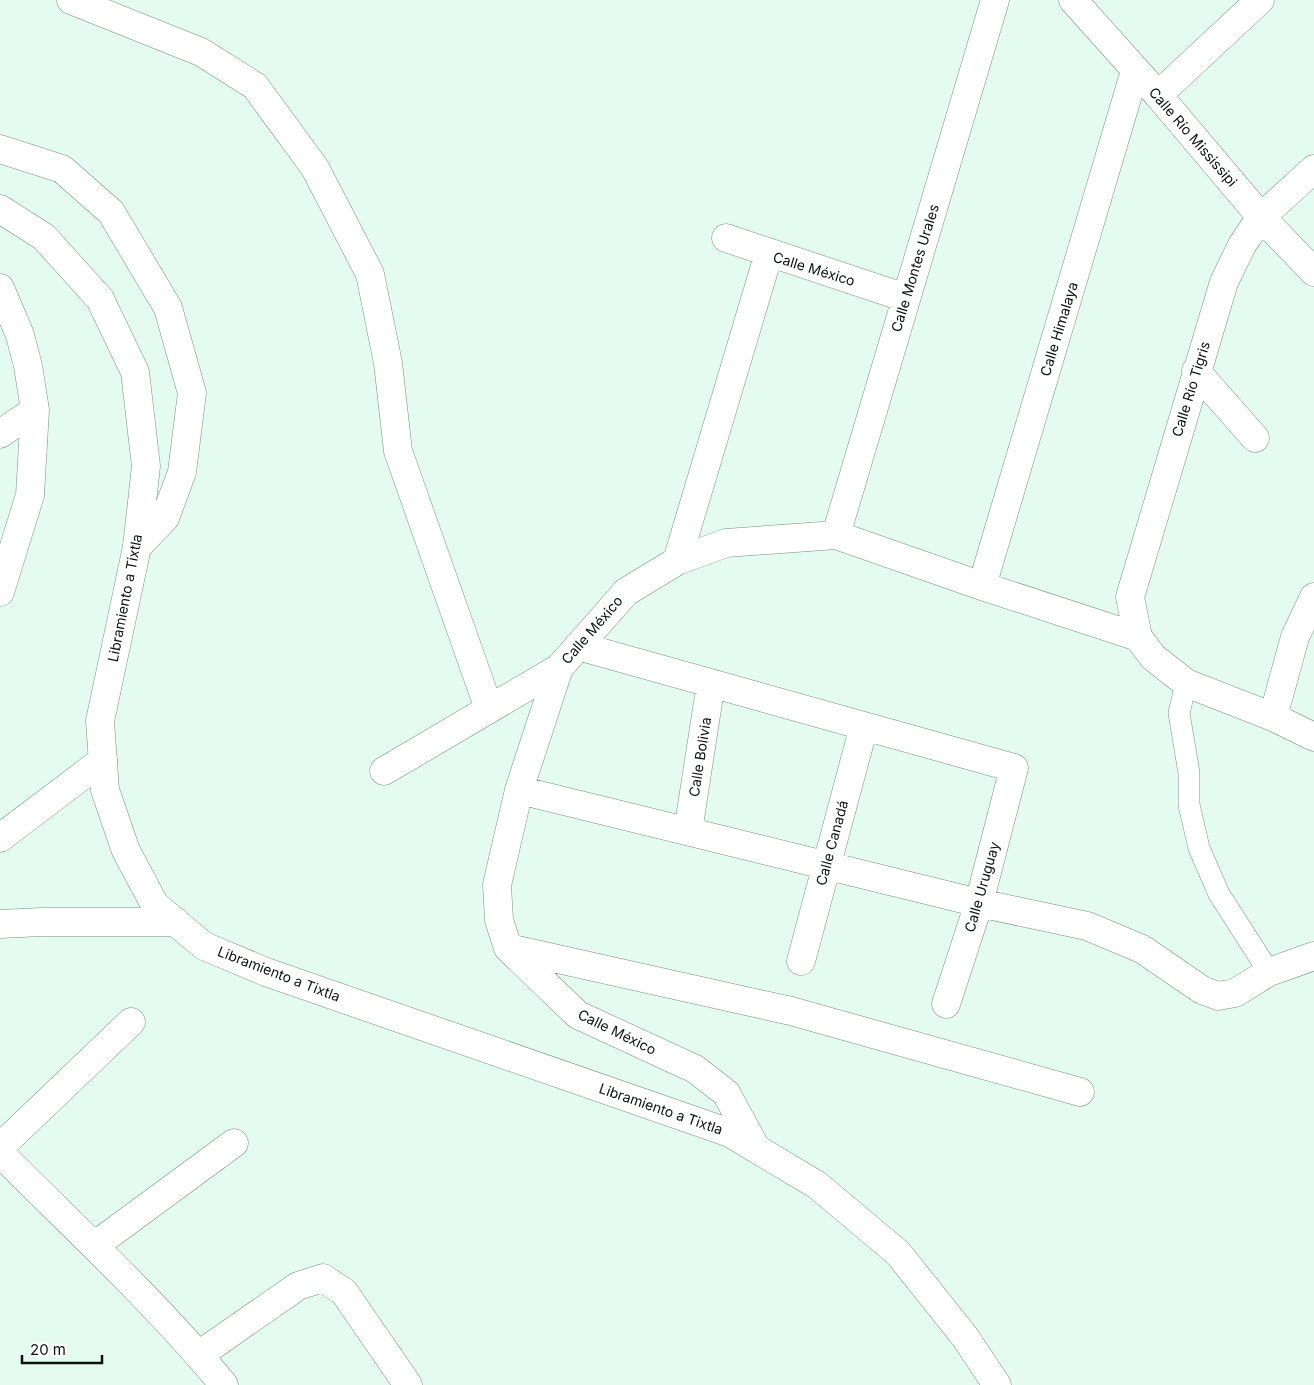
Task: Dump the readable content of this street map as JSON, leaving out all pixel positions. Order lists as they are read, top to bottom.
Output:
{
  "streets": {
    "street": [
      "Calle Río Mississipi",
      "Calle Montes Urales",
      "Calle México",
      "Calle Himalaya",
      "Calle Río Tigris",
      "Libramiento a Tixtla",
      "Calle Bolivia",
      "Calle Canadá",
      "Calle Uruguay"
    ]
  },
  "crossings": [
    ["Calle Río Mississipi", "Calle Himalaya"],
    ["Calle Río Mississipi", "Calle Río Tigris"],
    ["Calle Montes Urales", "Calle México"],
    ["Calle México", "Libramiento a Tixtla"],
    ["Calle Canadá", "Calle Uruguay"]
  ],
  "scale_bar": "20 m"
}
